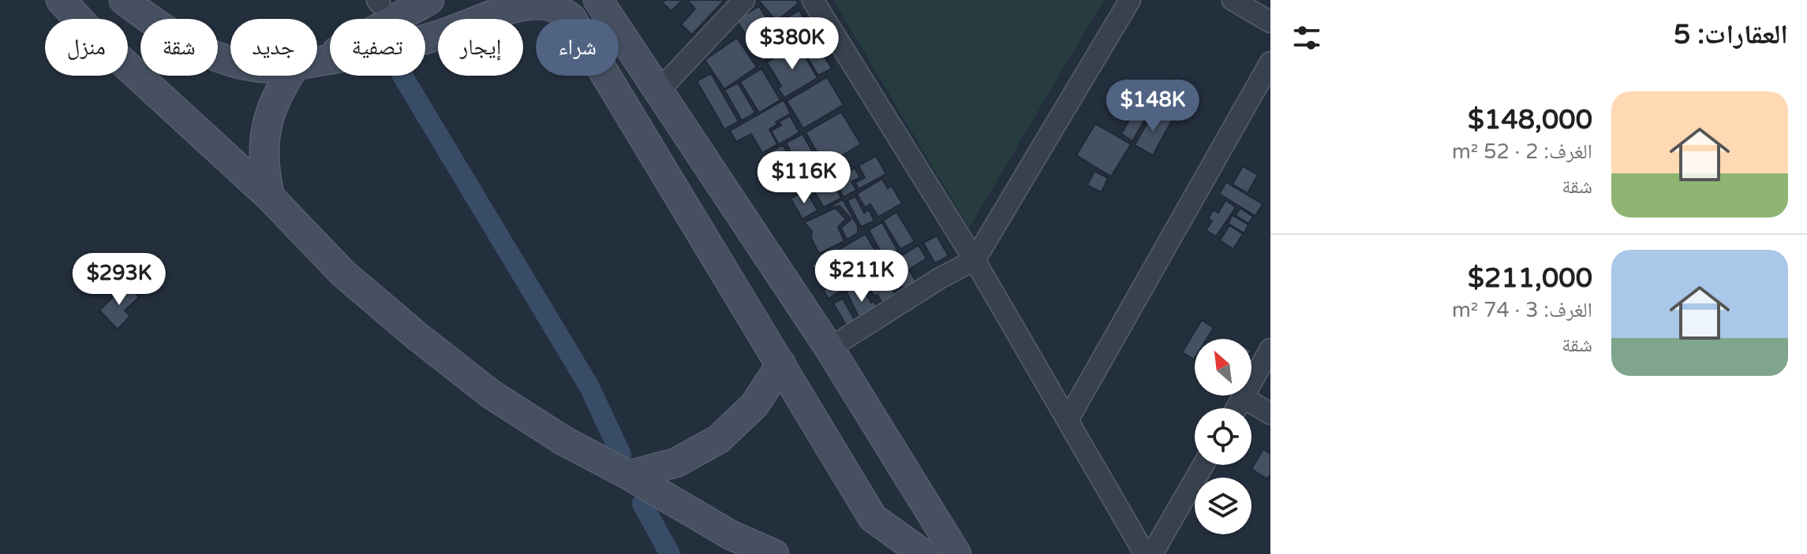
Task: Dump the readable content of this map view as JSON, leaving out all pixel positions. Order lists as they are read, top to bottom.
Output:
{
  "north": "top left",
  "page": {
    "heading": "العقارات: 5",
    "price": [
      "$380K",
      "$148K",
      "$116K",
      "$211K",
      "$293K"
    ],
    "chip": [
      "شراء",
      "إيجار",
      "تصفية",
      "جديد",
      "شقة",
      "منزل"
    ],
    "list": [
      {
        "name": "$148,000",
        "note": "الغرف: 2 · 52 m² · شقة"
      },
      {
        "name": "$211,000",
        "note": "الغرف: 3 · 74 m² · شقة"
      }
    ]
  }
}
